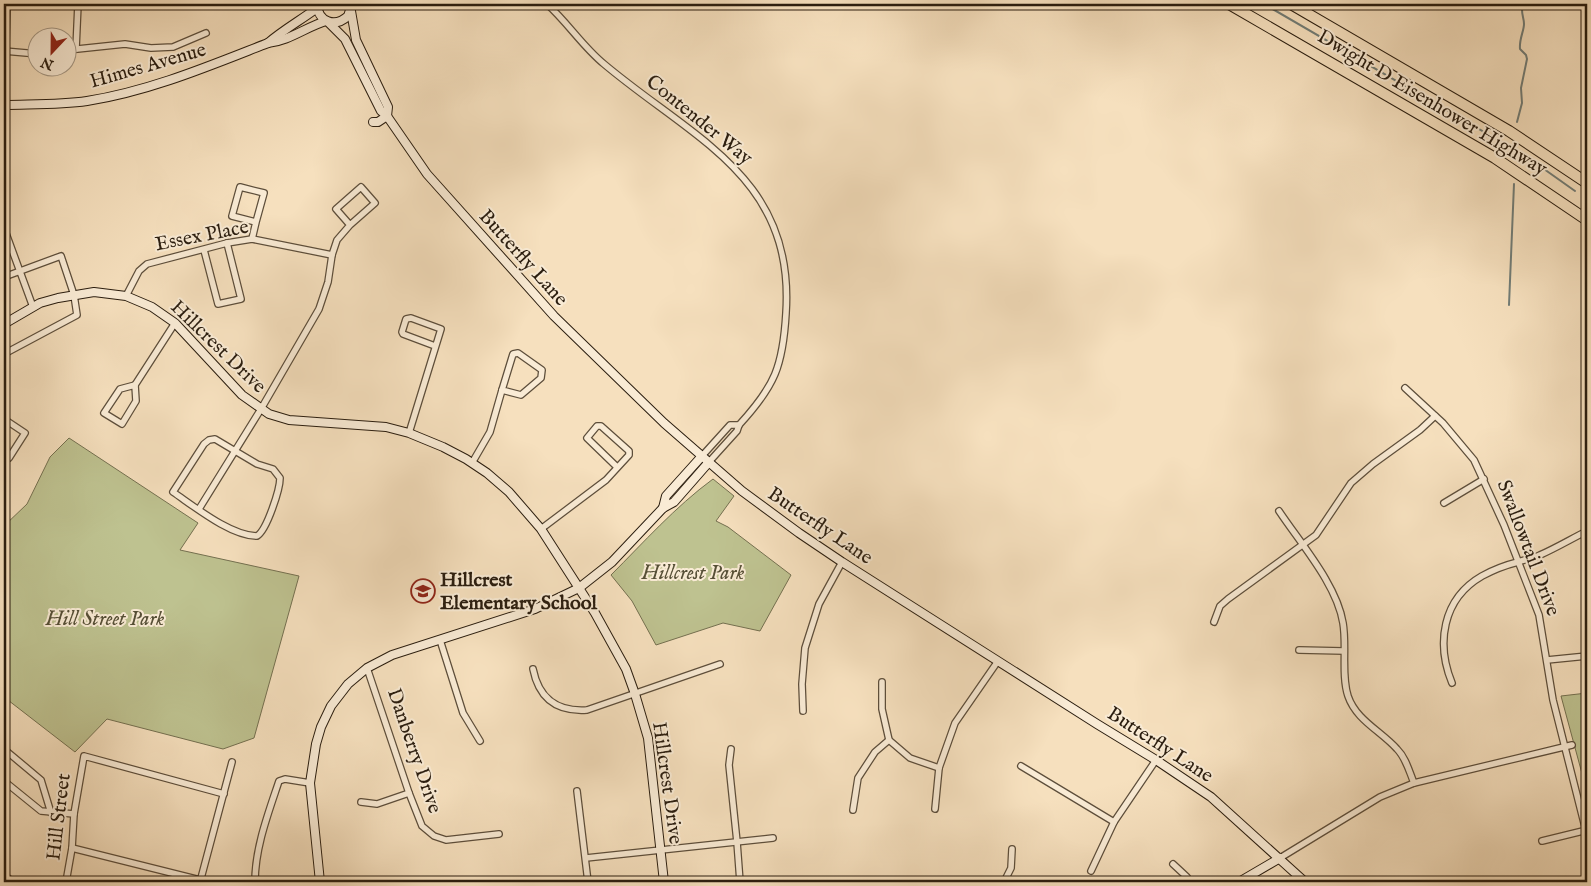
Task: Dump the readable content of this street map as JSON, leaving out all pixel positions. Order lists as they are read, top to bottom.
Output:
{
  "streets": {
    "highway": ["Dwight D Eisenhower Highway"],
    "street": [
      "Himes Avenue",
      "Contender Way",
      "Essex Place",
      "Butterfly Lane",
      "Hillcrest Drive",
      "Swallowtail Drive",
      "Danberry Drive",
      "Hill Street"
    ]
  },
  "crossings": [
    ["Himes Avenue", "Butterfly Lane"],
    ["Contender Way", "Butterfly Lane"],
    ["Essex Place", "Hillcrest Drive"]
  ],
  "parks": ["Hillcrest Park", "Hill Street Park"],
  "places": {
    "school or university": ["Hillcrest Elementary School"]
  },
  "north": "bottom"
}
